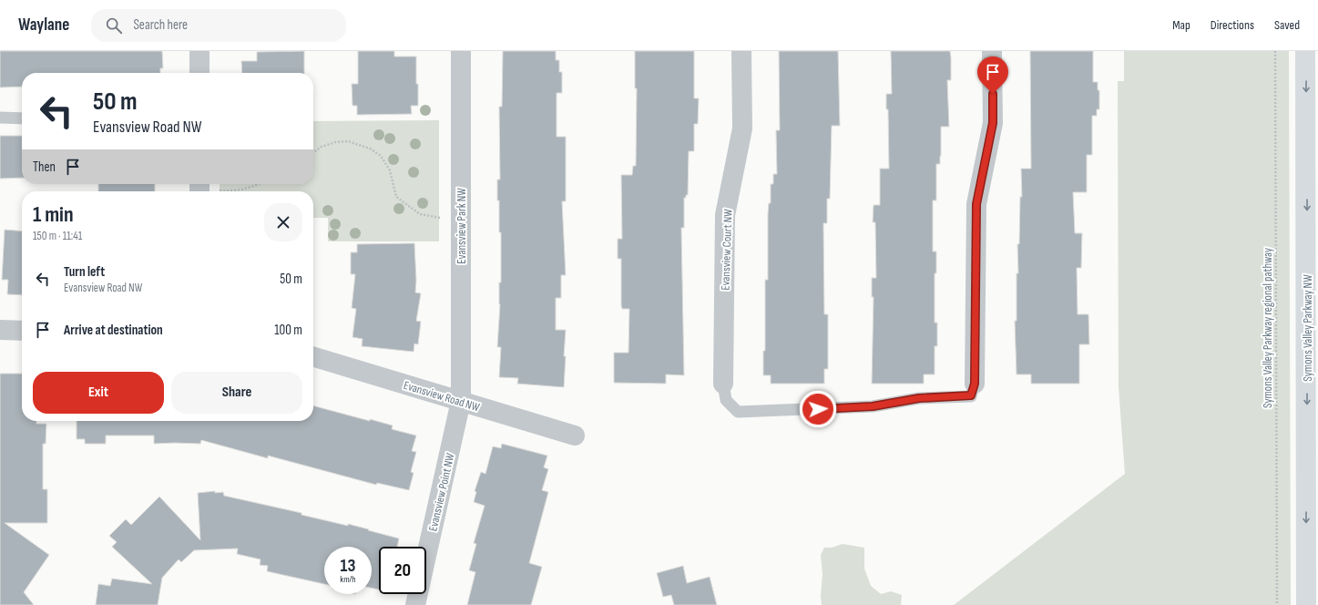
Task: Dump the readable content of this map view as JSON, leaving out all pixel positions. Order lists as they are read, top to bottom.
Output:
{
  "streets": {
    "main road": ["Symons Valley Parkway NW"],
    "street": [
      "Evansview Park NW",
      "Evansview Court NW",
      "Evansview Road NW",
      "Evansview Point NW"
    ],
    "path": ["Symons Valley Parkway regional pathway"]
  },
  "crossings": [
    ["Evansview Park NW", "Evansview Road NW"],
    ["Evansview Park NW", "Evansview Point NW"],
    ["Evansview Road NW", "Evansview Point NW"]
  ],
  "one_way": ["Symons Valley Parkway NW"],
  "page": {
    "header": "Waylane",
    "search": "Search here",
    "nav": ["Map", "Directions", "Saved"],
    "turn": ["50 m", "Evansview Road NW"],
    "then": "Then",
    "heading": ["1 min", "150 m · 11:41"],
    "list": [
      {
        "name": "Turn left",
        "note": "Evansview Road NW",
        "value": "50 m"
      },
      {
        "name": "Arrive at destination",
        "value": "100 m"
      }
    ],
    "buttons": ["Exit", "Share"],
    "speed": "13 km/h",
    "limit": "20"
  }
}
